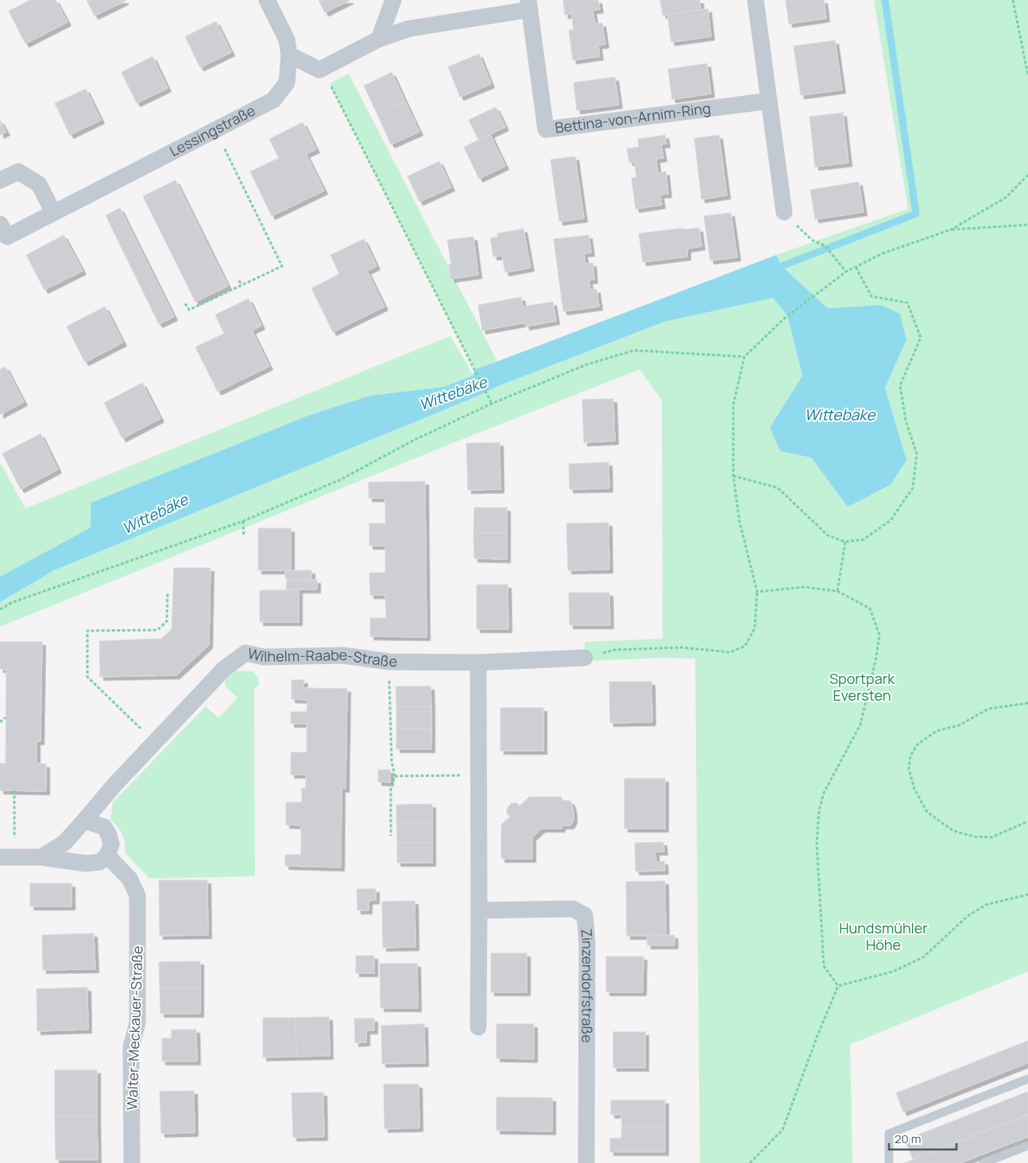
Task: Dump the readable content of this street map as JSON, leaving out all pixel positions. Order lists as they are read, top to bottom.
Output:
{
  "streets": {
    "street": [
      "Bettina-von-Arnim-Ring",
      "Lessingstraße",
      "Wilhelm-Raabe-Straße",
      "Zinzendorfstraße",
      "Walter-Meckauer-Straße"
    ]
  },
  "water": ["Wittebäke"],
  "parks": ["Sportpark Eversten", "Hundsmühler Höhe"],
  "scale_bar": "20 m"
}
